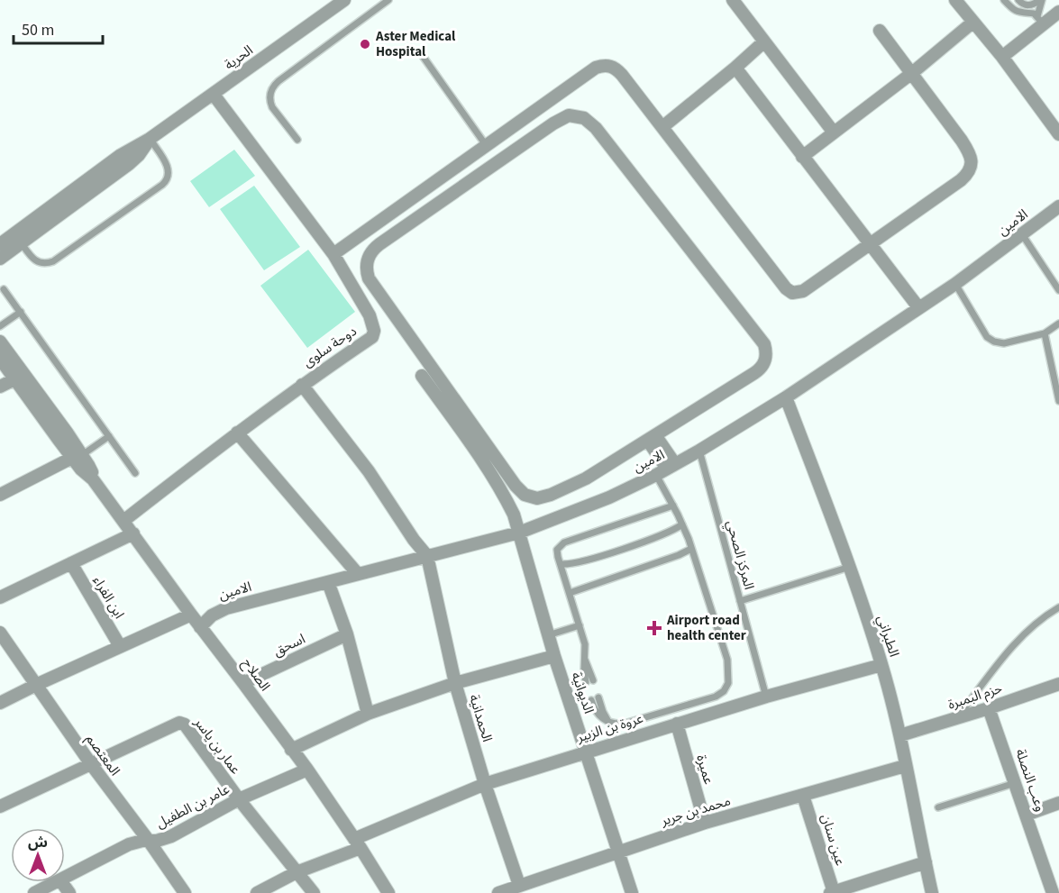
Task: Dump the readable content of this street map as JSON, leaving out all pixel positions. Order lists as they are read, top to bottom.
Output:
{
  "streets": {
    "street": [
      "الحرية",
      "الامين",
      "دوحة سلوى",
      "ابن الفراء",
      "الطبراني",
      "اسحق",
      "الصلاح",
      "الديوانية",
      "حزم البمبرة",
      "الحمدانية",
      "عروة بن الزبير",
      "عمار بن ياسر",
      "المعتصم",
      "عميرة",
      "وعب النصلة",
      "عامر بن الطفيل",
      "محمد بن جرير",
      "عين سنان"
    ],
    "lane": ["المركز الصحي"]
  },
  "crossings": [
    ["الحرية", "دوحة سلوى"],
    ["الامين", "المركز الصحي"],
    ["الامين", "الطبراني"],
    ["الامين", "الصلاح"],
    ["الامين", "الديوانية"],
    ["الامين", "الحمدانية"],
    ["دوحة سلوى", "الصلاح"],
    ["المركز الصحي", "عروة بن الزبير"],
    ["الطبراني", "حزم البمبرة"],
    ["الطبراني", "عروة بن الزبير"],
    ["الطبراني", "محمد بن جرير"],
    ["اسحق", "الصلاح"],
    ["الصلاح", "عروة بن الزبير"],
    ["الصلاح", "عامر بن الطفيل"],
    ["الديوانية", "عروة بن الزبير"],
    ["الديوانية", "محمد بن جرير"],
    ["حزم البمبرة", "وعب النصلة"],
    ["الحمدانية", "عروة بن الزبير"],
    ["الحمدانية", "محمد بن جرير"],
    ["عروة بن الزبير", "عمار بن ياسر"],
    ["عروة بن الزبير", "عميرة"],
    ["عمار بن ياسر", "المعتصم"],
    ["عمار بن ياسر", "عامر بن الطفيل"],
    ["المعتصم", "عامر بن الطفيل"],
    ["عميرة", "محمد بن جرير"],
    ["محمد بن جرير", "عين سنان"]
  ],
  "places": {
    "other": ["Aster Medical Hospital"],
    "health": ["Airport road health center"]
  },
  "scale_bar": "50 m",
  "north": "top"
}
